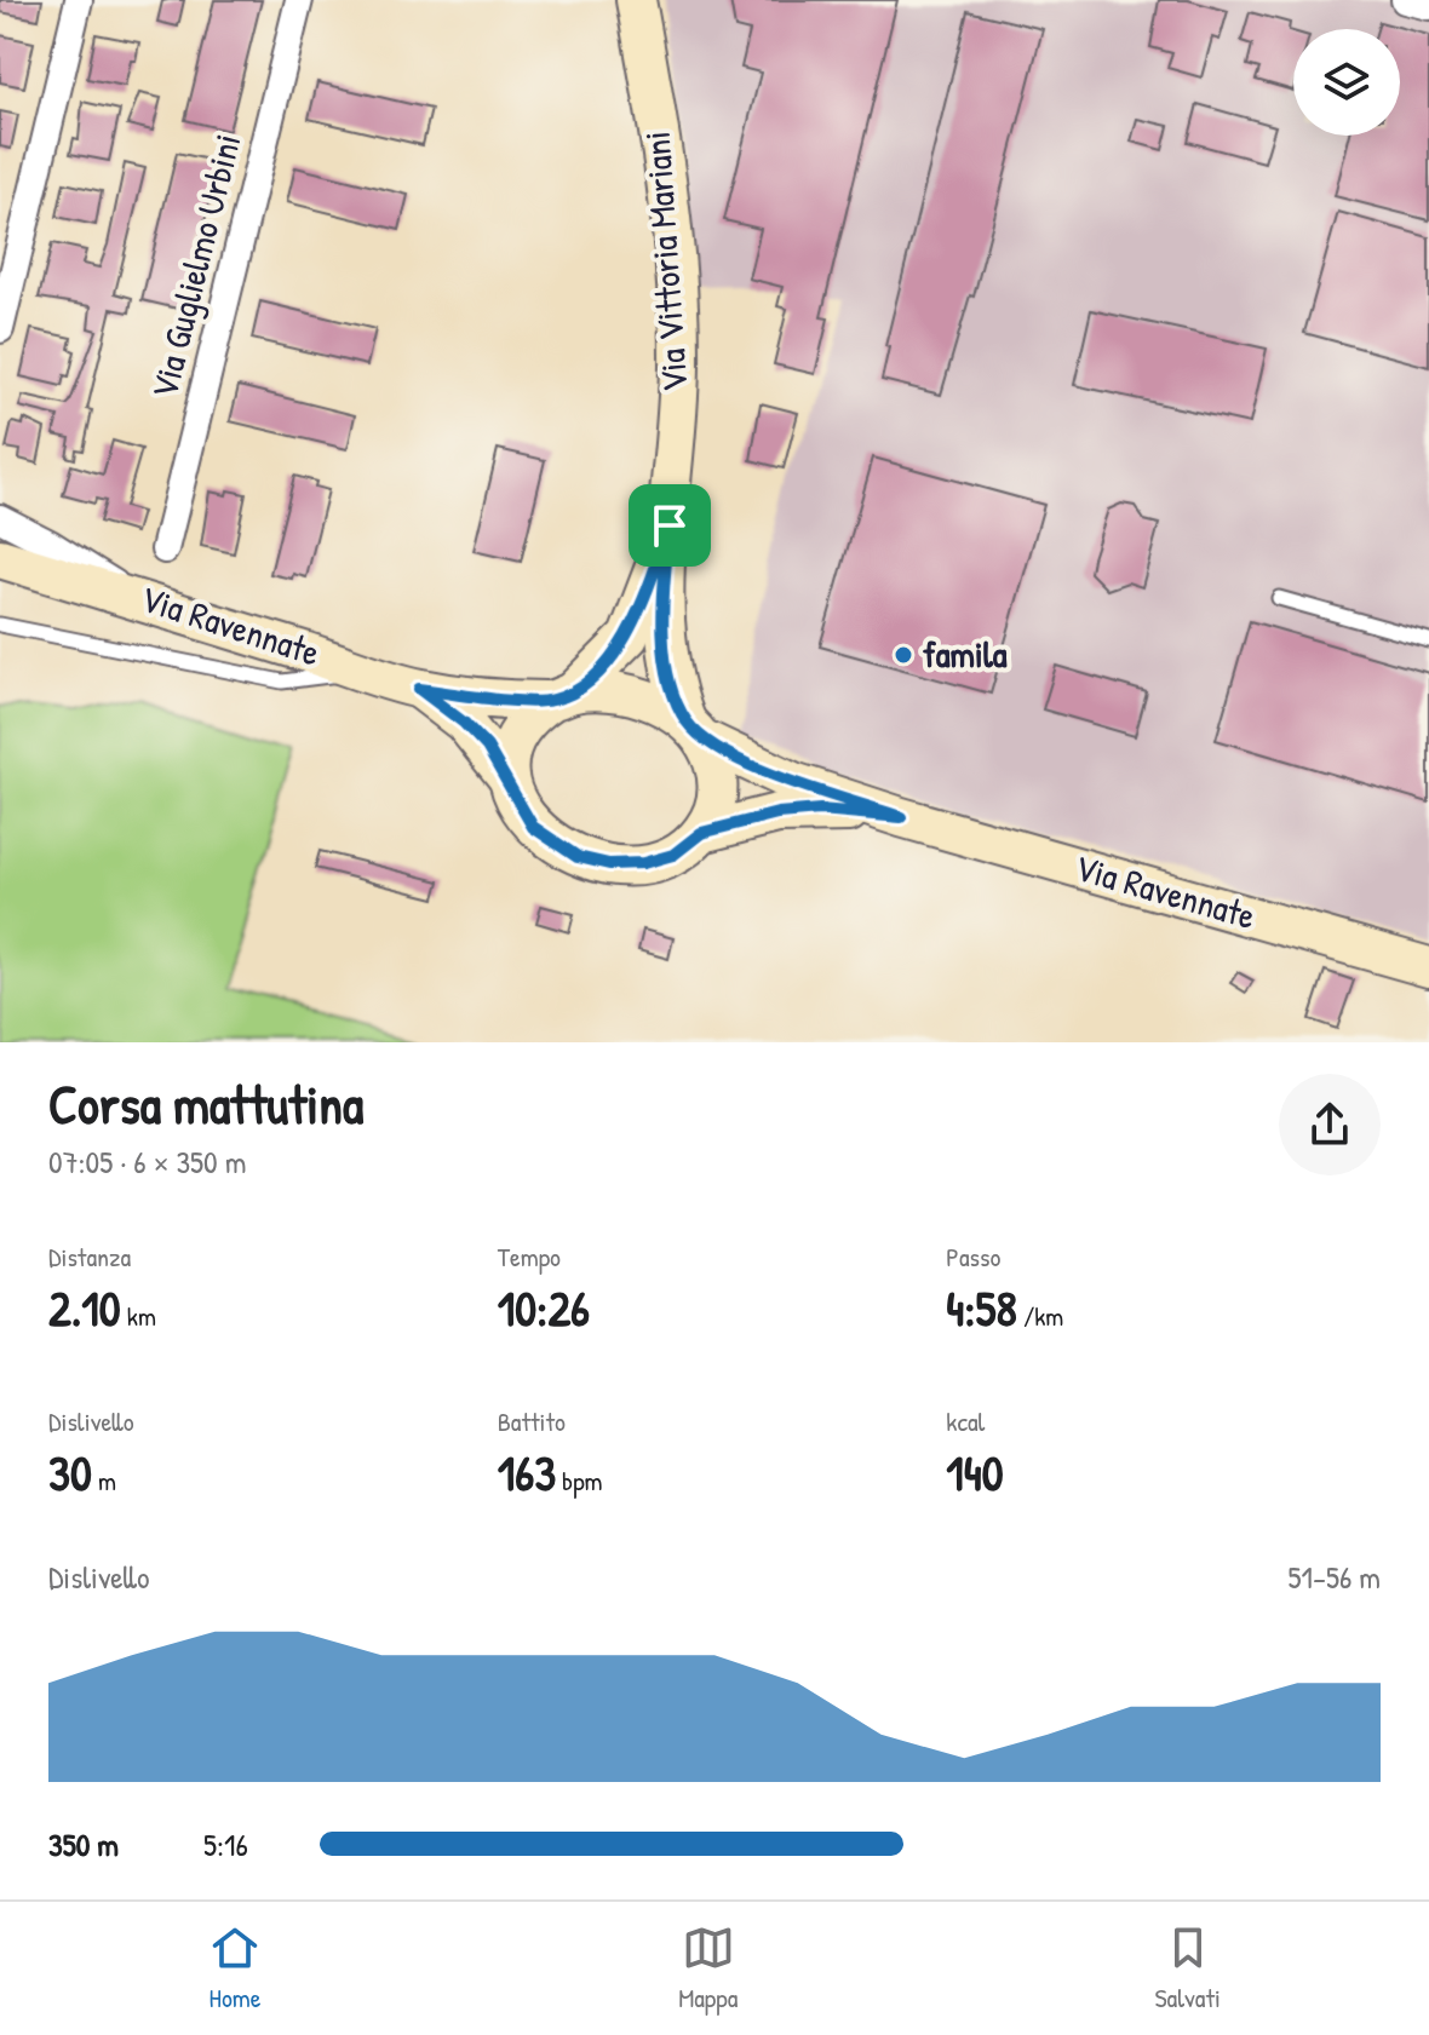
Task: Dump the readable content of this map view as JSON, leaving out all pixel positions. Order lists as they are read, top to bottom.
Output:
{
  "streets": {
    "main road": ["Via Vittoria Mariani", "Via Ravennate"],
    "street": ["Via Guglielmo Urbini"]
  },
  "crossings": [
    ["Via Vittoria Mariani", "Via Ravennate"]
  ],
  "places": ["famila"],
  "page": {
    "heading": ["Corsa mattutina", "07:05 · 6 × 350 m"],
    "stats": [
      ["Distanza", "2.10 km"],
      ["Tempo", "10:26"],
      ["Passo", "4:58 /km"],
      ["Dislivello", "30 m"],
      ["Battito", "163 bpm"],
      ["kcal", "140"]
    ],
    "chart": ["Dislivello", "51–56 m"],
    "list": [
      {
        "name": "350 m",
        "note": "5:16"
      }
    ],
    "tabs": ["Home", "Mappa", "Salvati"]
  }
}
